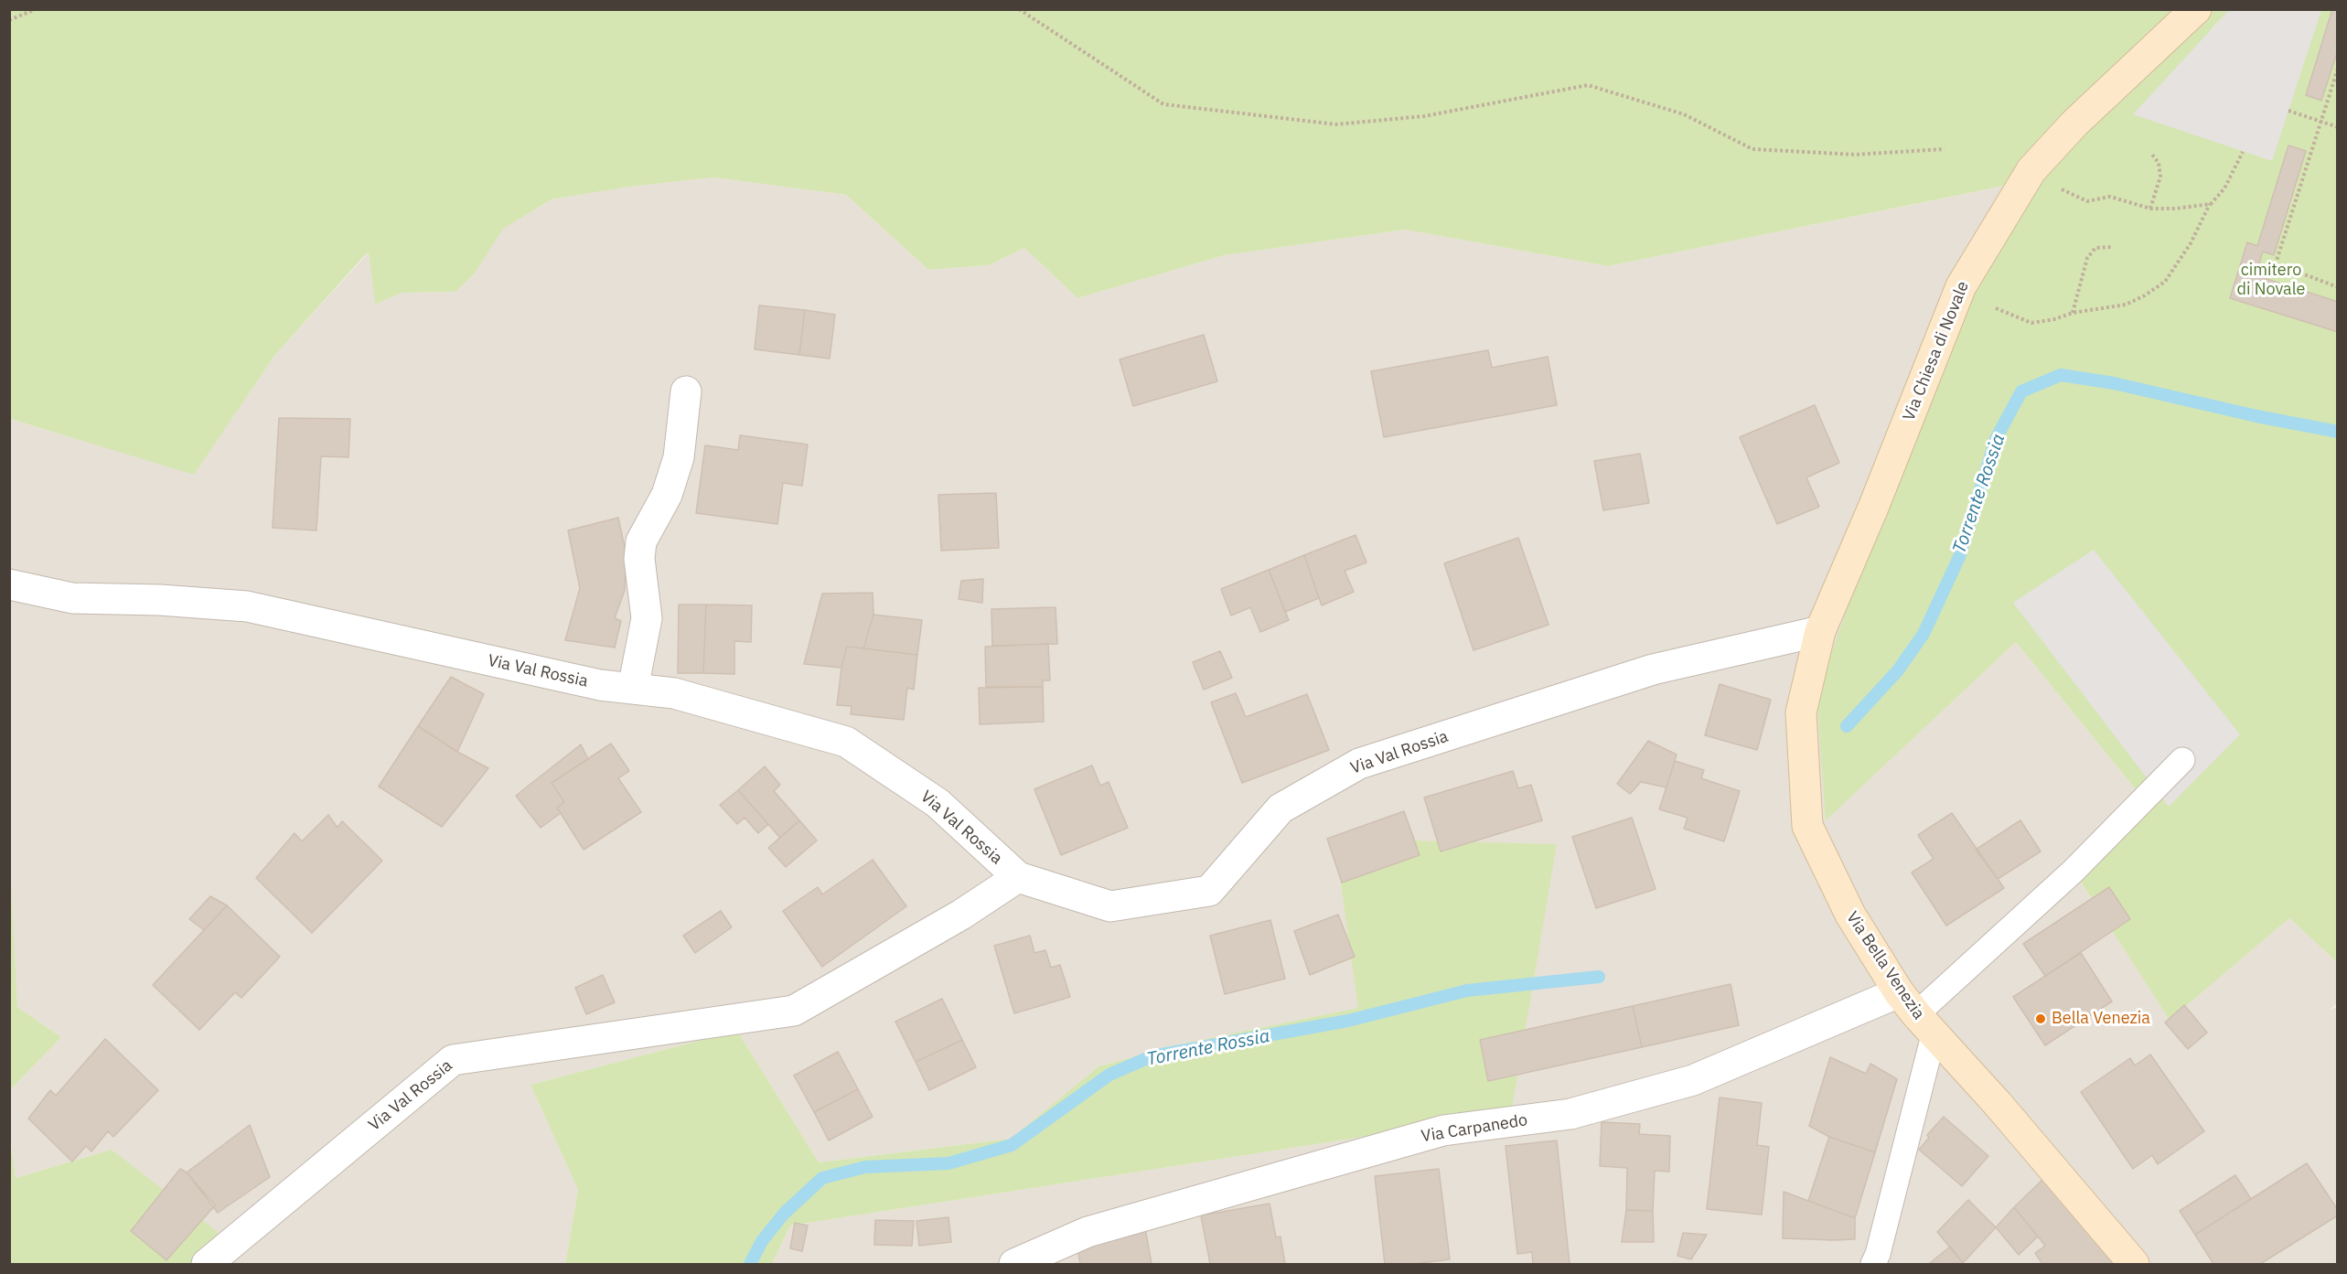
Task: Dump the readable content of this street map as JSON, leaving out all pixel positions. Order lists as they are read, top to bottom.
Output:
{
  "streets": {
    "main road": ["Via Chiesa di Novale", "Via Bella Venezia"],
    "street": ["Via Val Rossia", "Via Carpanedo"]
  },
  "crossings": [
    ["Via Chiesa di Novale", "Via Val Rossia"],
    ["Via Chiesa di Novale", "Via Bella Venezia"],
    ["Via Val Rossia", "Via Bella Venezia"],
    ["Via Bella Venezia", "Via Carpanedo"]
  ],
  "water": ["Torrente Rossia"],
  "parks": ["cimitero di Novale"],
  "places": ["Bella Venezia"]
}
